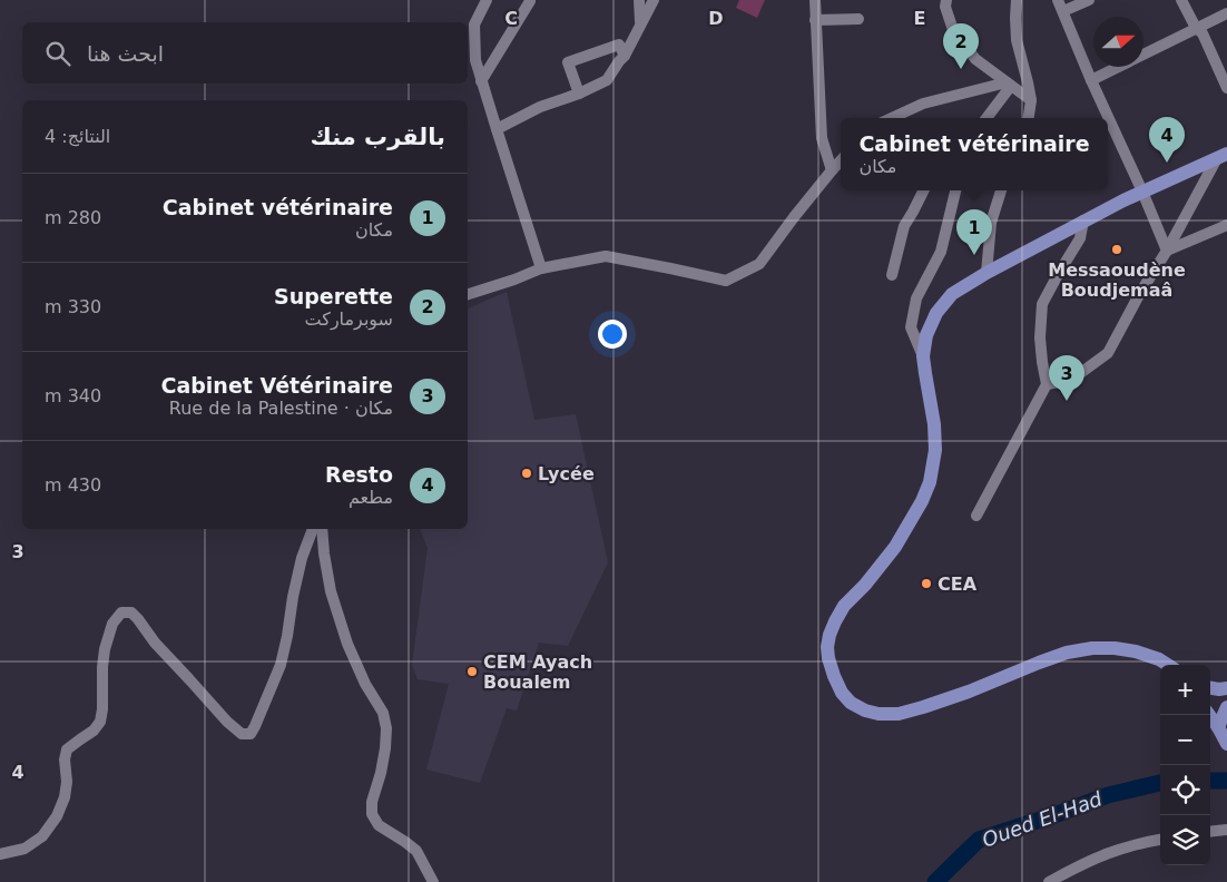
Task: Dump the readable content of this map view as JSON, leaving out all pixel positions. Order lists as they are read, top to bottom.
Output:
{
  "water": ["Oued El-Had"],
  "places": [
    "Messaoudène Boudjemaâ",
    "Lycée",
    "CEA",
    "CEM Ayach Boualem"
  ],
  "north": "right",
  "page": {
    "search": "ابحث هنا",
    "pins": [
      "2",
      "4",
      "1",
      "3"
    ],
    "heading": ["بالقرب منك", "النتائج: 4"],
    "popup": ["Cabinet vétérinaire", "مكان"],
    "list": [
      {
        "mark": "1",
        "name": "Cabinet vétérinaire",
        "note": "مكان",
        "value": "280 m"
      },
      {
        "mark": "2",
        "name": "Superette",
        "note": "سوبرماركت",
        "value": "330 m"
      },
      {
        "mark": "3",
        "name": "Cabinet Vétérinaire",
        "note": "مكان · Rue de la Palestine",
        "value": "340 m"
      },
      {
        "mark": "4",
        "name": "Resto",
        "note": "مطعم",
        "value": "430 m"
      }
    ],
    "map_buttons": ["+", "−"]
  },
  "grid": {
    "columns": ["C", "D", "E"],
    "rows": ["3", "4"]
  }
}
